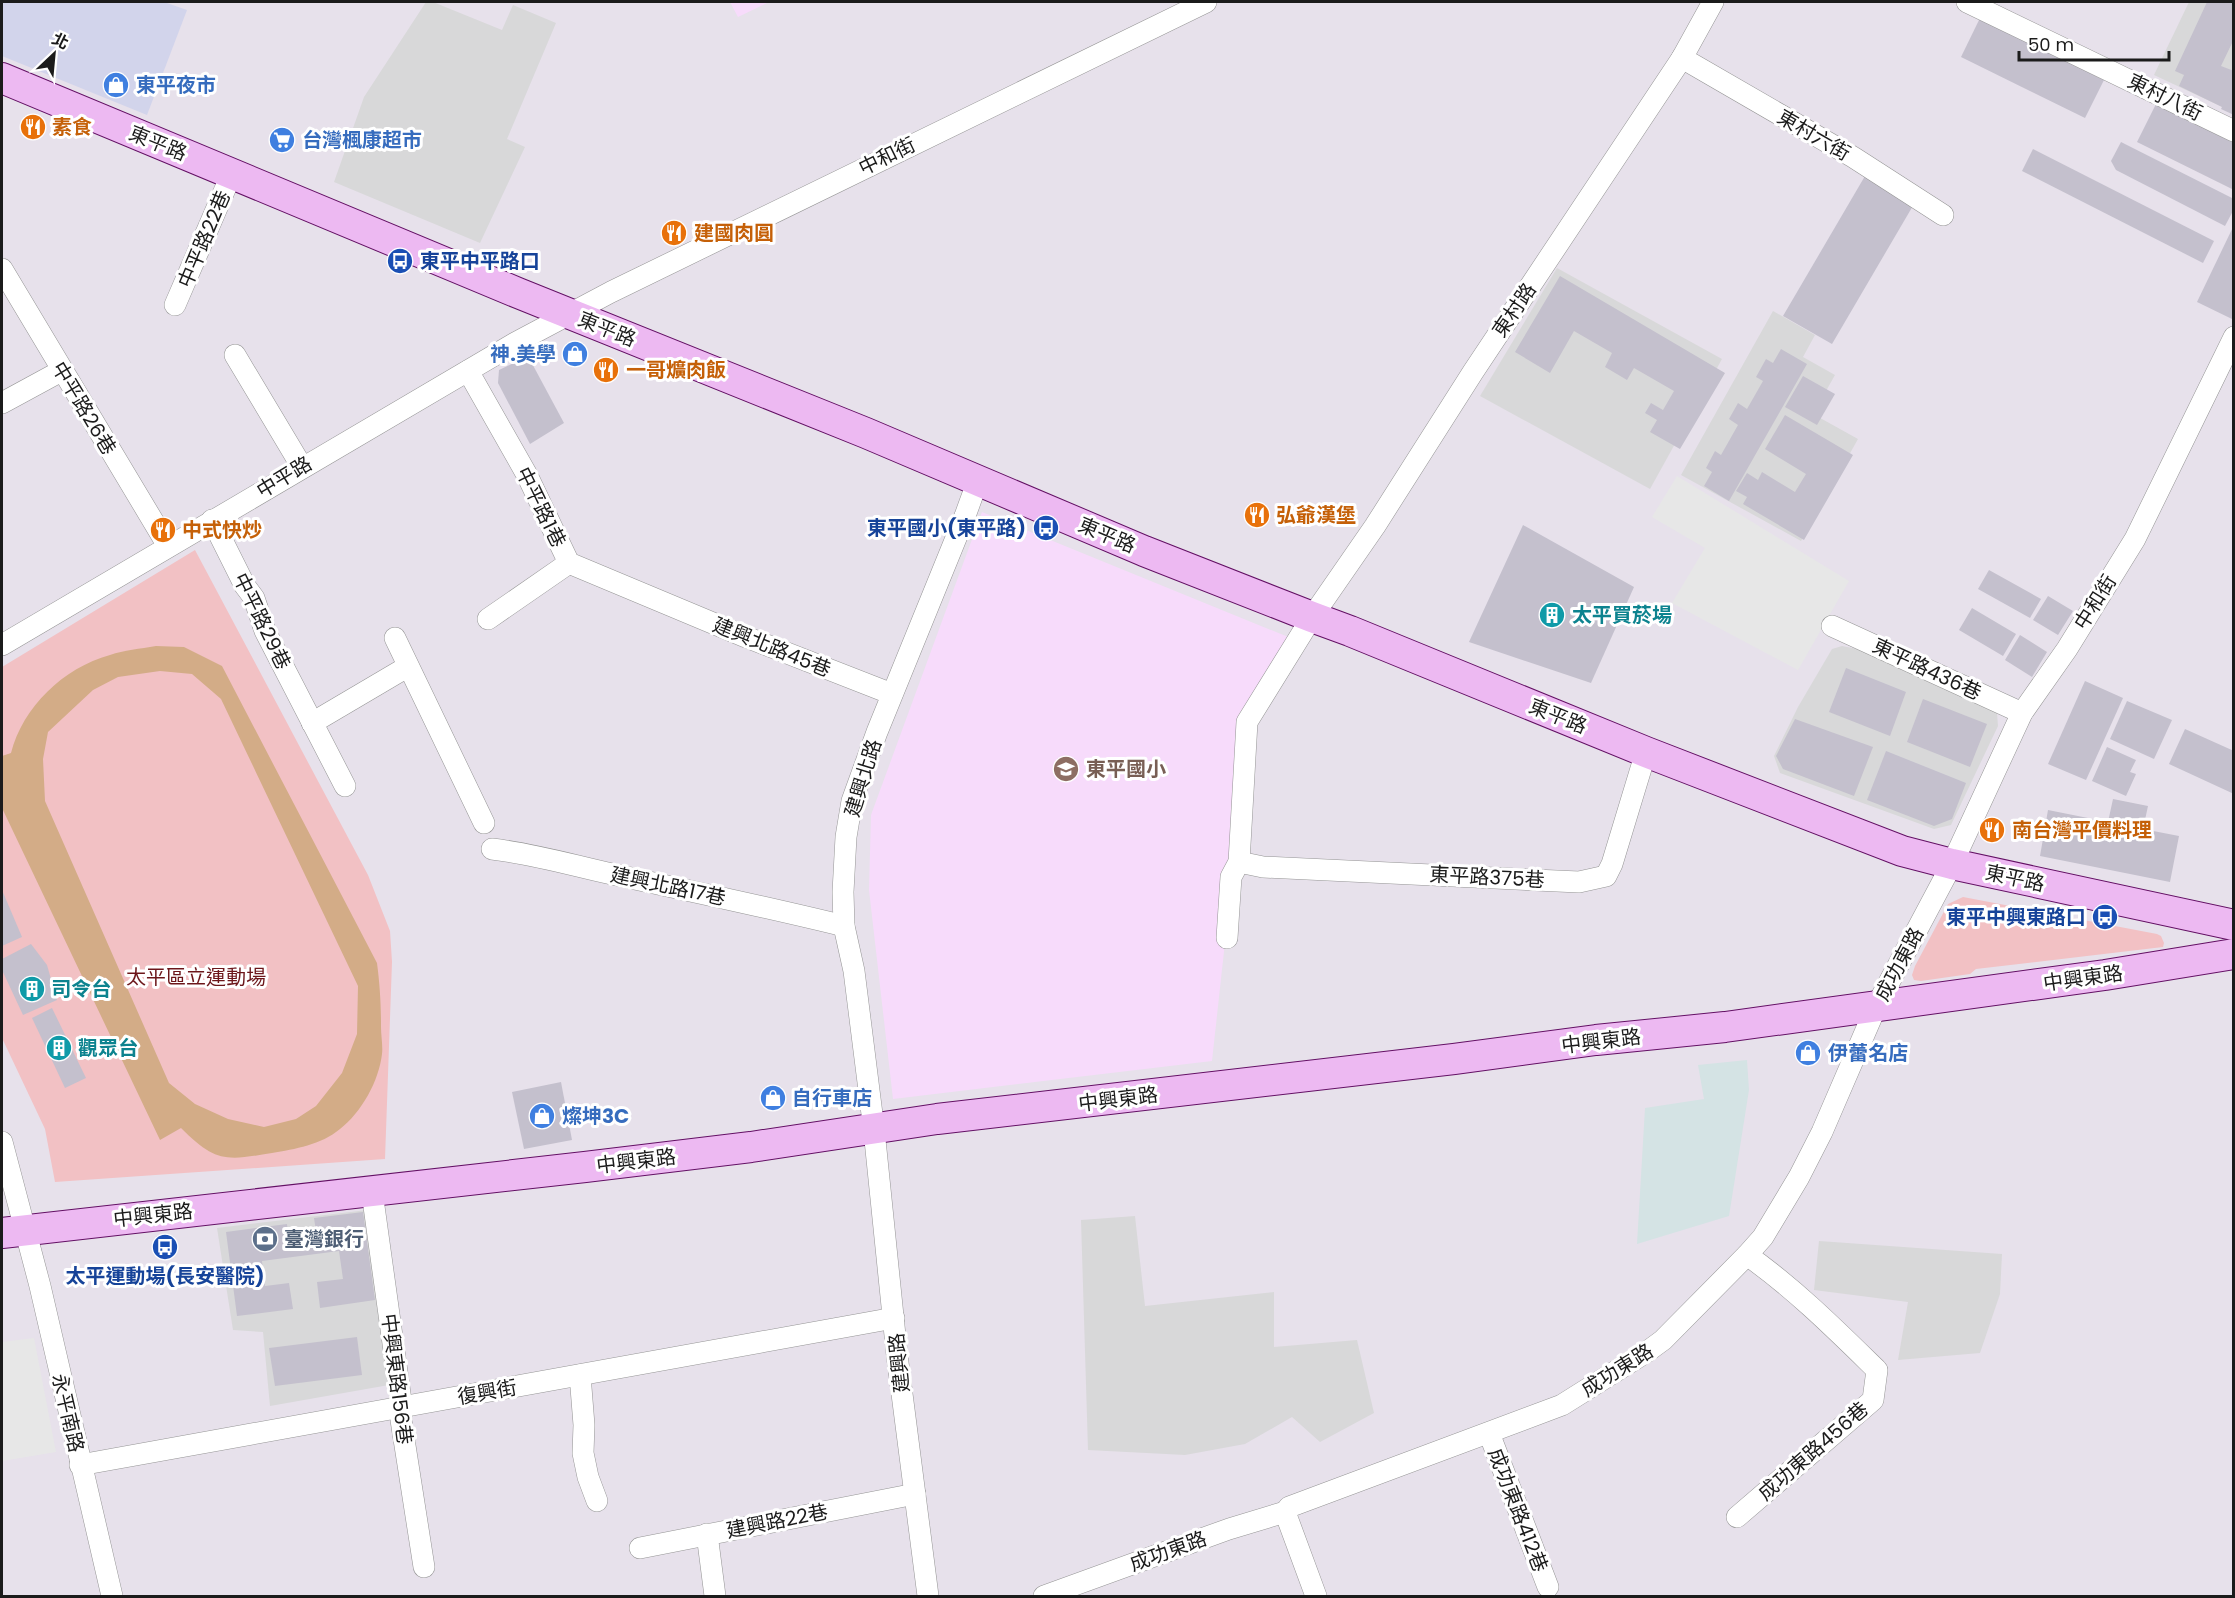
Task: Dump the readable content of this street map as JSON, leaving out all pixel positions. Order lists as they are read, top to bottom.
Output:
{
  "streets": {
    "street": [
      "東村八街",
      "東村六街",
      "東平路",
      "中和街",
      "中平路22巷",
      "東村路",
      "中平路26巷",
      "中平路",
      "中平路1巷",
      "中平路29巷",
      "建興北路45巷",
      "東平路436巷",
      "建興北路",
      "東平路375巷",
      "建興北路17巷",
      "成功東路",
      "中興東路",
      "建興路",
      "中興東路156巷",
      "復興街",
      "永平南路",
      "成功東路456巷",
      "成功東路412巷",
      "建興路22巷"
    ]
  },
  "crossings": [
    ["東村六街", "東村路"],
    ["東平路", "中和街"],
    ["東平路", "中平路22巷"],
    ["東平路", "東村路"],
    ["東平路", "中平路"],
    ["東平路", "建興北路"],
    ["東平路", "東平路375巷"],
    ["東平路", "成功東路"],
    ["中和街", "中平路"],
    ["中和街", "東平路436巷"],
    ["中和街", "成功東路"],
    ["中平路26巷", "中平路"],
    ["中平路", "中平路1巷"],
    ["中平路", "中平路29巷"],
    ["中平路1巷", "建興北路45巷"],
    ["建興北路45巷", "建興北路"],
    ["建興北路", "建興北路17巷"],
    ["建興北路", "中興東路"],
    ["建興北路", "建興路"],
    ["成功東路", "中興東路"],
    ["成功東路", "成功東路456巷"],
    ["成功東路", "成功東路412巷"],
    ["中興東路", "建興路"],
    ["中興東路", "中興東路156巷"],
    ["中興東路", "永平南路"],
    ["建興路", "復興街"],
    ["建興路", "建興路22巷"],
    ["中興東路156巷", "復興街"],
    ["復興街", "永平南路"]
  ],
  "parks": ["太平區立運動場"],
  "places": {
    "shop": [
      "東平夜市",
      "神.美學",
      "伊蕾名店",
      "自行車店",
      "燦坤3C"
    ],
    "restaurant": [
      "素食",
      "建國肉圓",
      "一哥爌肉飯",
      "弘爺漢堡",
      "中式快炒",
      "南台灣平價料理"
    ],
    "supermarket": ["台灣楓康超市"],
    "bus stop": [
      "東平中平路口",
      "東平國小(東平路)",
      "東平中興東路口",
      "太平運動場(長安醫院)"
    ],
    "building": ["太平買菸場", "司令台", "觀眾台"],
    "school or university": ["東平國小"],
    "bank": ["臺灣銀行"]
  },
  "scale_bar": "50 m",
  "north": "top right"
}
